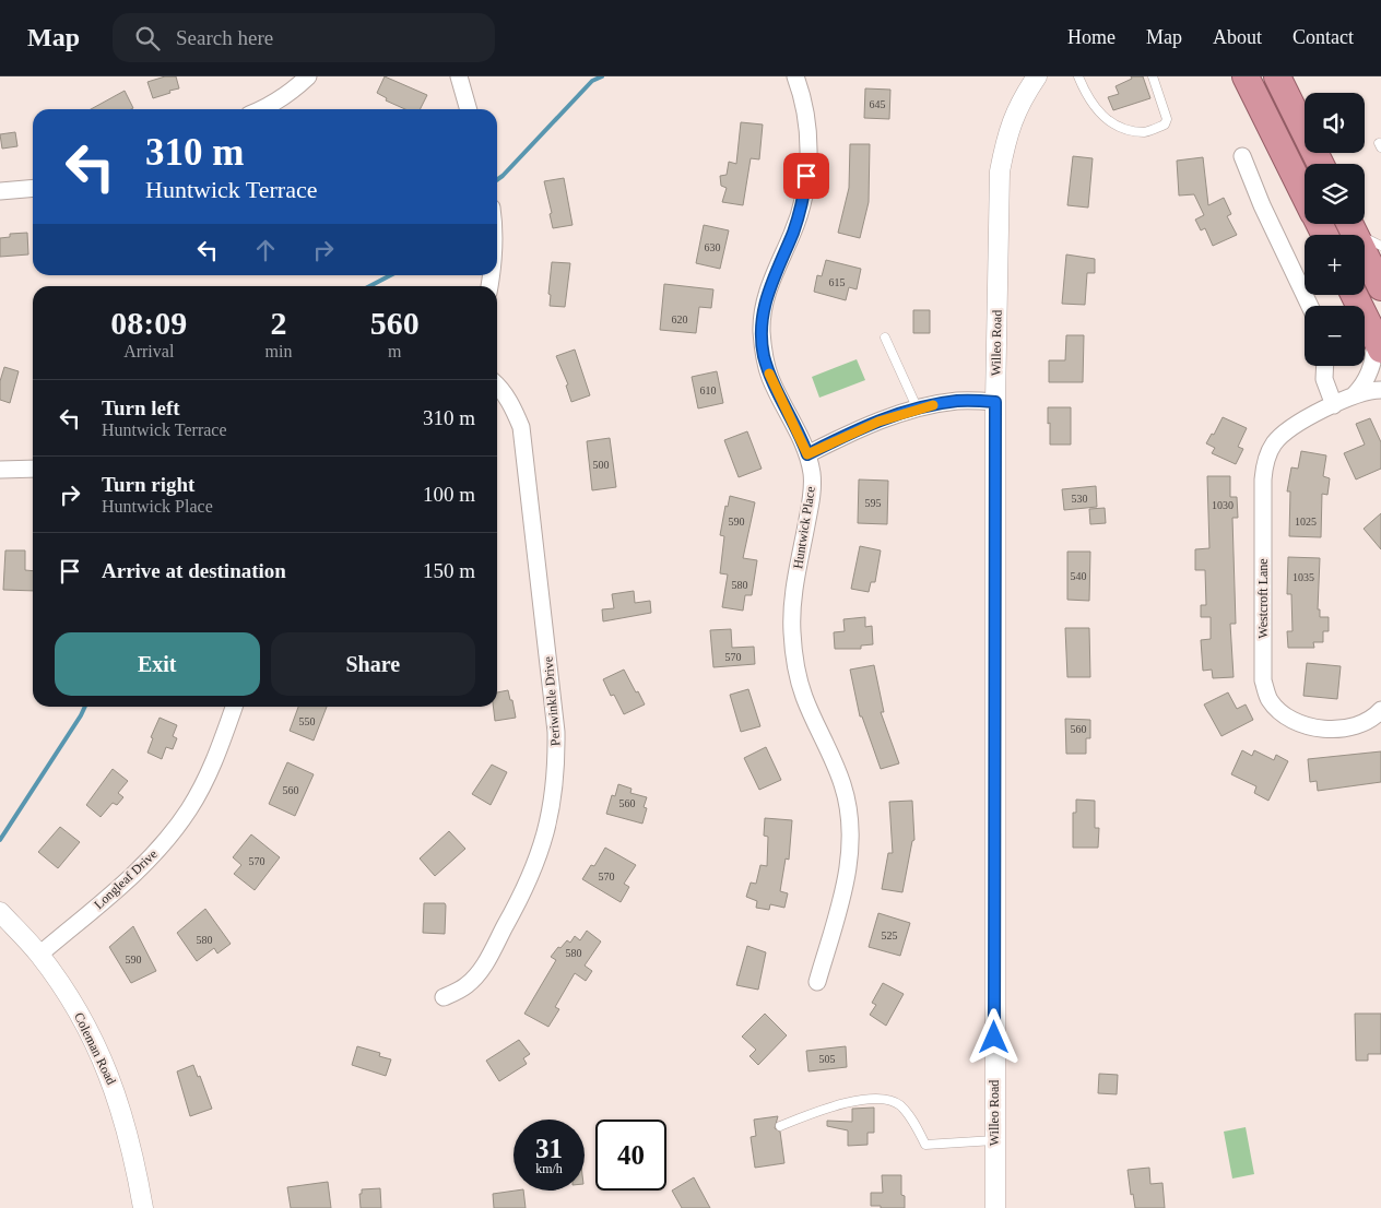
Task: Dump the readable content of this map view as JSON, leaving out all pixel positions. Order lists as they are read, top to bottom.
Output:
{
  "streets": {
    "street": [
      "Willeo Road",
      "Huntwick Place",
      "Westcroft Lane",
      "Periwinkle Drive",
      "Longleaf Drive",
      "Coleman Road"
    ]
  },
  "crossings": [
    ["Longleaf Drive", "Coleman Road"]
  ],
  "house_numbers": [
    "645",
    "630",
    "615",
    "620",
    "610",
    "500",
    "530",
    "595",
    "1030",
    "590",
    "1025",
    "540",
    "1035",
    "580",
    "570",
    "550",
    "560",
    "560",
    "560",
    "570",
    "570",
    "525",
    "580",
    "580",
    "590",
    "505"
  ],
  "page": {
    "header": "Map",
    "search": "Search here",
    "nav": [
      "Home",
      "Map",
      "About",
      "Contact"
    ],
    "map_buttons": ["+", "−"],
    "turn": ["310 m", "Huntwick Terrace"],
    "eta": [
      "08:09",
      "Arrival",
      "2",
      "min",
      "560",
      "m"
    ],
    "list": [
      {
        "name": "Turn left",
        "note": "Huntwick Terrace",
        "value": "310 m"
      },
      {
        "name": "Turn right",
        "note": "Huntwick Place",
        "value": "100 m"
      },
      {
        "name": "Arrive at destination",
        "value": "150 m"
      }
    ],
    "buttons": ["Exit", "Share"],
    "speed": "31 km/h",
    "limit": "40"
  }
}
